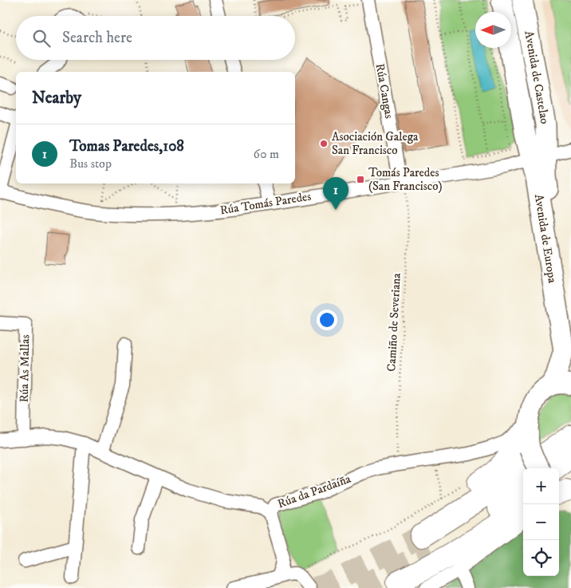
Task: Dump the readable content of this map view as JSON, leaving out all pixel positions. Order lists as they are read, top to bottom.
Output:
{
  "streets": {
    "main road": ["Avenida de Castelao", "Avenida de Europa"],
    "street": [
      "Rúa Cangas",
      "Rúa Tomás Paredes",
      "Rúa As Mallas",
      "Rúa da Pardaíña"
    ],
    "path": ["Camiño de Severiana"]
  },
  "crossings": [
    ["Avenida de Castelao", "Rúa Tomás Paredes"],
    ["Avenida de Castelao", "Avenida de Europa"],
    ["Rúa Cangas", "Rúa Tomás Paredes"],
    ["Rúa Cangas", "Camiño de Severiana"],
    ["Rúa Tomás Paredes", "Avenida de Europa"],
    ["Rúa Tomás Paredes", "Camiño de Severiana"],
    ["Camiño de Severiana", "Rúa da Pardaíña"],
    ["Rúa As Mallas", "Rúa da Pardaíña"]
  ],
  "places": {
    "other": ["Asociación Galega San Francisco"],
    "transit": ["Tomás Paredes (San Francisco)"]
  },
  "north": "left",
  "page": {
    "search": "Search here",
    "heading": "Nearby",
    "list": [
      {
        "mark": "1",
        "name": "Tomas Paredes,108",
        "note": "Bus stop",
        "value": "60 m"
      }
    ],
    "pins": "1",
    "map_buttons": ["+", "−"]
  }
}
